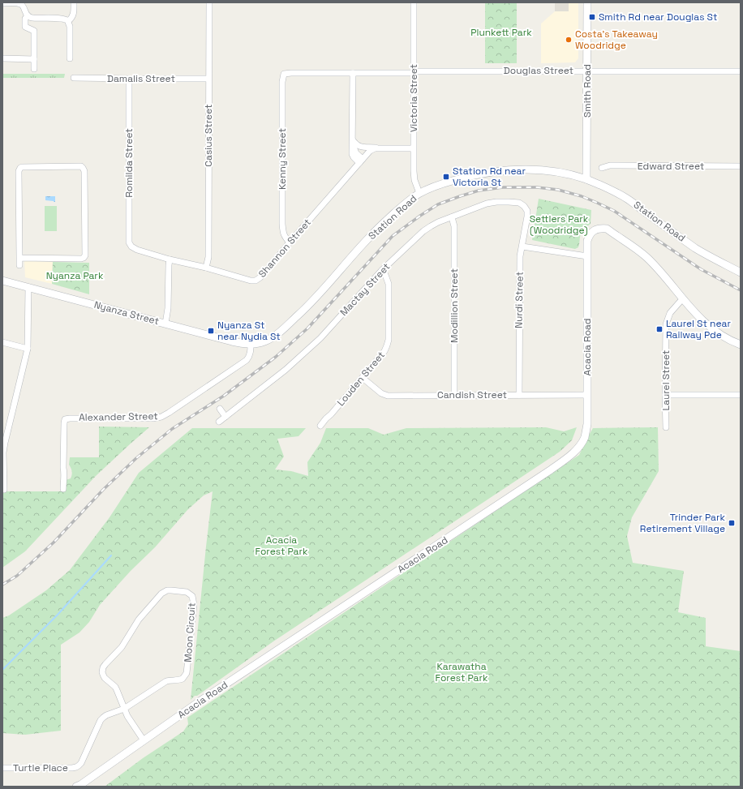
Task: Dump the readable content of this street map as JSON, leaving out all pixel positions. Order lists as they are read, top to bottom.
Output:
{
  "streets": {
    "street": [
      "Douglas Street",
      "Damalis Street",
      "Smith Road",
      "Victoria Street",
      "Casius Street",
      "Kenny Street",
      "Romilda Street",
      "Edward Street",
      "Station Road",
      "Shannon Street",
      "Mactay Street",
      "Nurdi Street",
      "Modillion Street",
      "Nyanza Street",
      "Acacia Road",
      "Louden Street",
      "Laurel Street",
      "Candish Street",
      "Alexander Street",
      "Moon Circuit",
      "Turtle Place"
    ]
  },
  "crossings": [
    ["Douglas Street", "Smith Road"],
    ["Douglas Street", "Victoria Street"],
    ["Douglas Street", "Kenny Street"],
    ["Damalis Street", "Casius Street"],
    ["Damalis Street", "Romilda Street"],
    ["Smith Road", "Station Road"],
    ["Victoria Street", "Station Road"],
    ["Victoria Street", "Shannon Street"],
    ["Casius Street", "Shannon Street"],
    ["Kenny Street", "Shannon Street"],
    ["Romilda Street", "Shannon Street"],
    ["Station Road", "Nyanza Street"],
    ["Station Road", "Alexander Street"],
    ["Mactay Street", "Nurdi Street"],
    ["Mactay Street", "Modillion Street"],
    ["Mactay Street", "Louden Street"],
    ["Nurdi Street", "Candish Street"],
    ["Modillion Street", "Candish Street"],
    ["Nyanza Street", "Alexander Street"],
    ["Acacia Road", "Laurel Street"],
    ["Acacia Road", "Candish Street"],
    ["Acacia Road", "Moon Circuit"],
    ["Louden Street", "Candish Street"],
    ["Moon Circuit", "Turtle Place"]
  ],
  "parks": [
    "Plunkett Park",
    "Settlers Park (Woodridge)",
    "Nyanza Park",
    "Acacia Forest Park",
    "Karawatha Forest Park"
  ],
  "places": {
    "transit": [
      "Smith Rd near Douglas St",
      "Station Rd near Victoria St",
      "Laurel St near Railway Pde",
      "Nyanza St near Nydia St",
      "Trinder Park Retirement Village"
    ],
    "other": ["Costa's Takeaway Woodridge"]
  }
}
